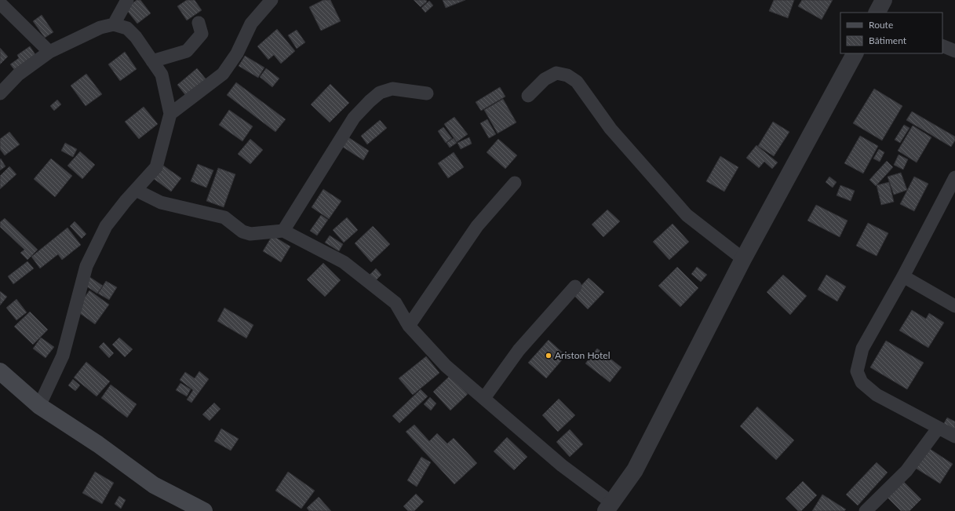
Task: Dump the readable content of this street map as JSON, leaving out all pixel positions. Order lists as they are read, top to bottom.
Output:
{
  "places": ["Ariston Hotel"],
  "legend": ["Route", "Bâtiment"]
}
